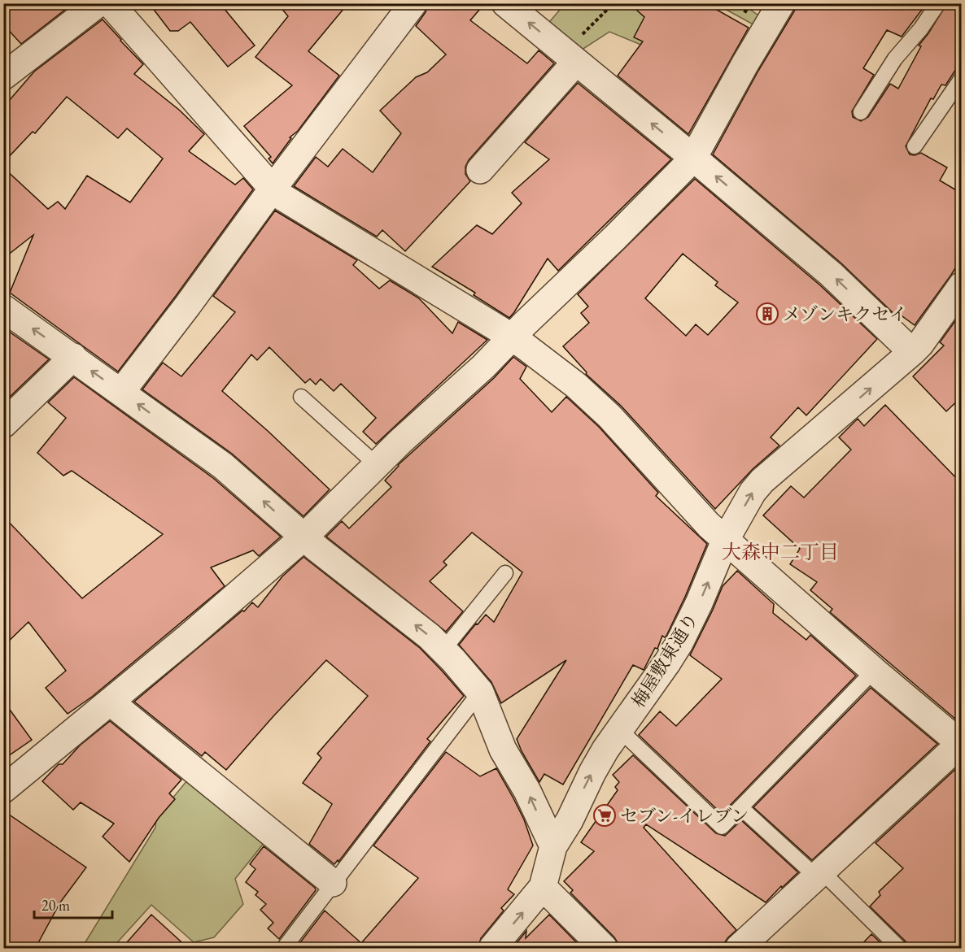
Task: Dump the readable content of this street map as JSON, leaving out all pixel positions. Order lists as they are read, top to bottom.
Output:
{
  "streets": {
    "street": ["梅屋敷東通り"]
  },
  "one_way": ["梅屋敷東通り"],
  "districts": ["大森中二丁目"],
  "places": {
    "building": ["メゾンキクセイ"],
    "supermarket": ["セブン-イレブン"]
  },
  "scale_bar": "20 m"
}
